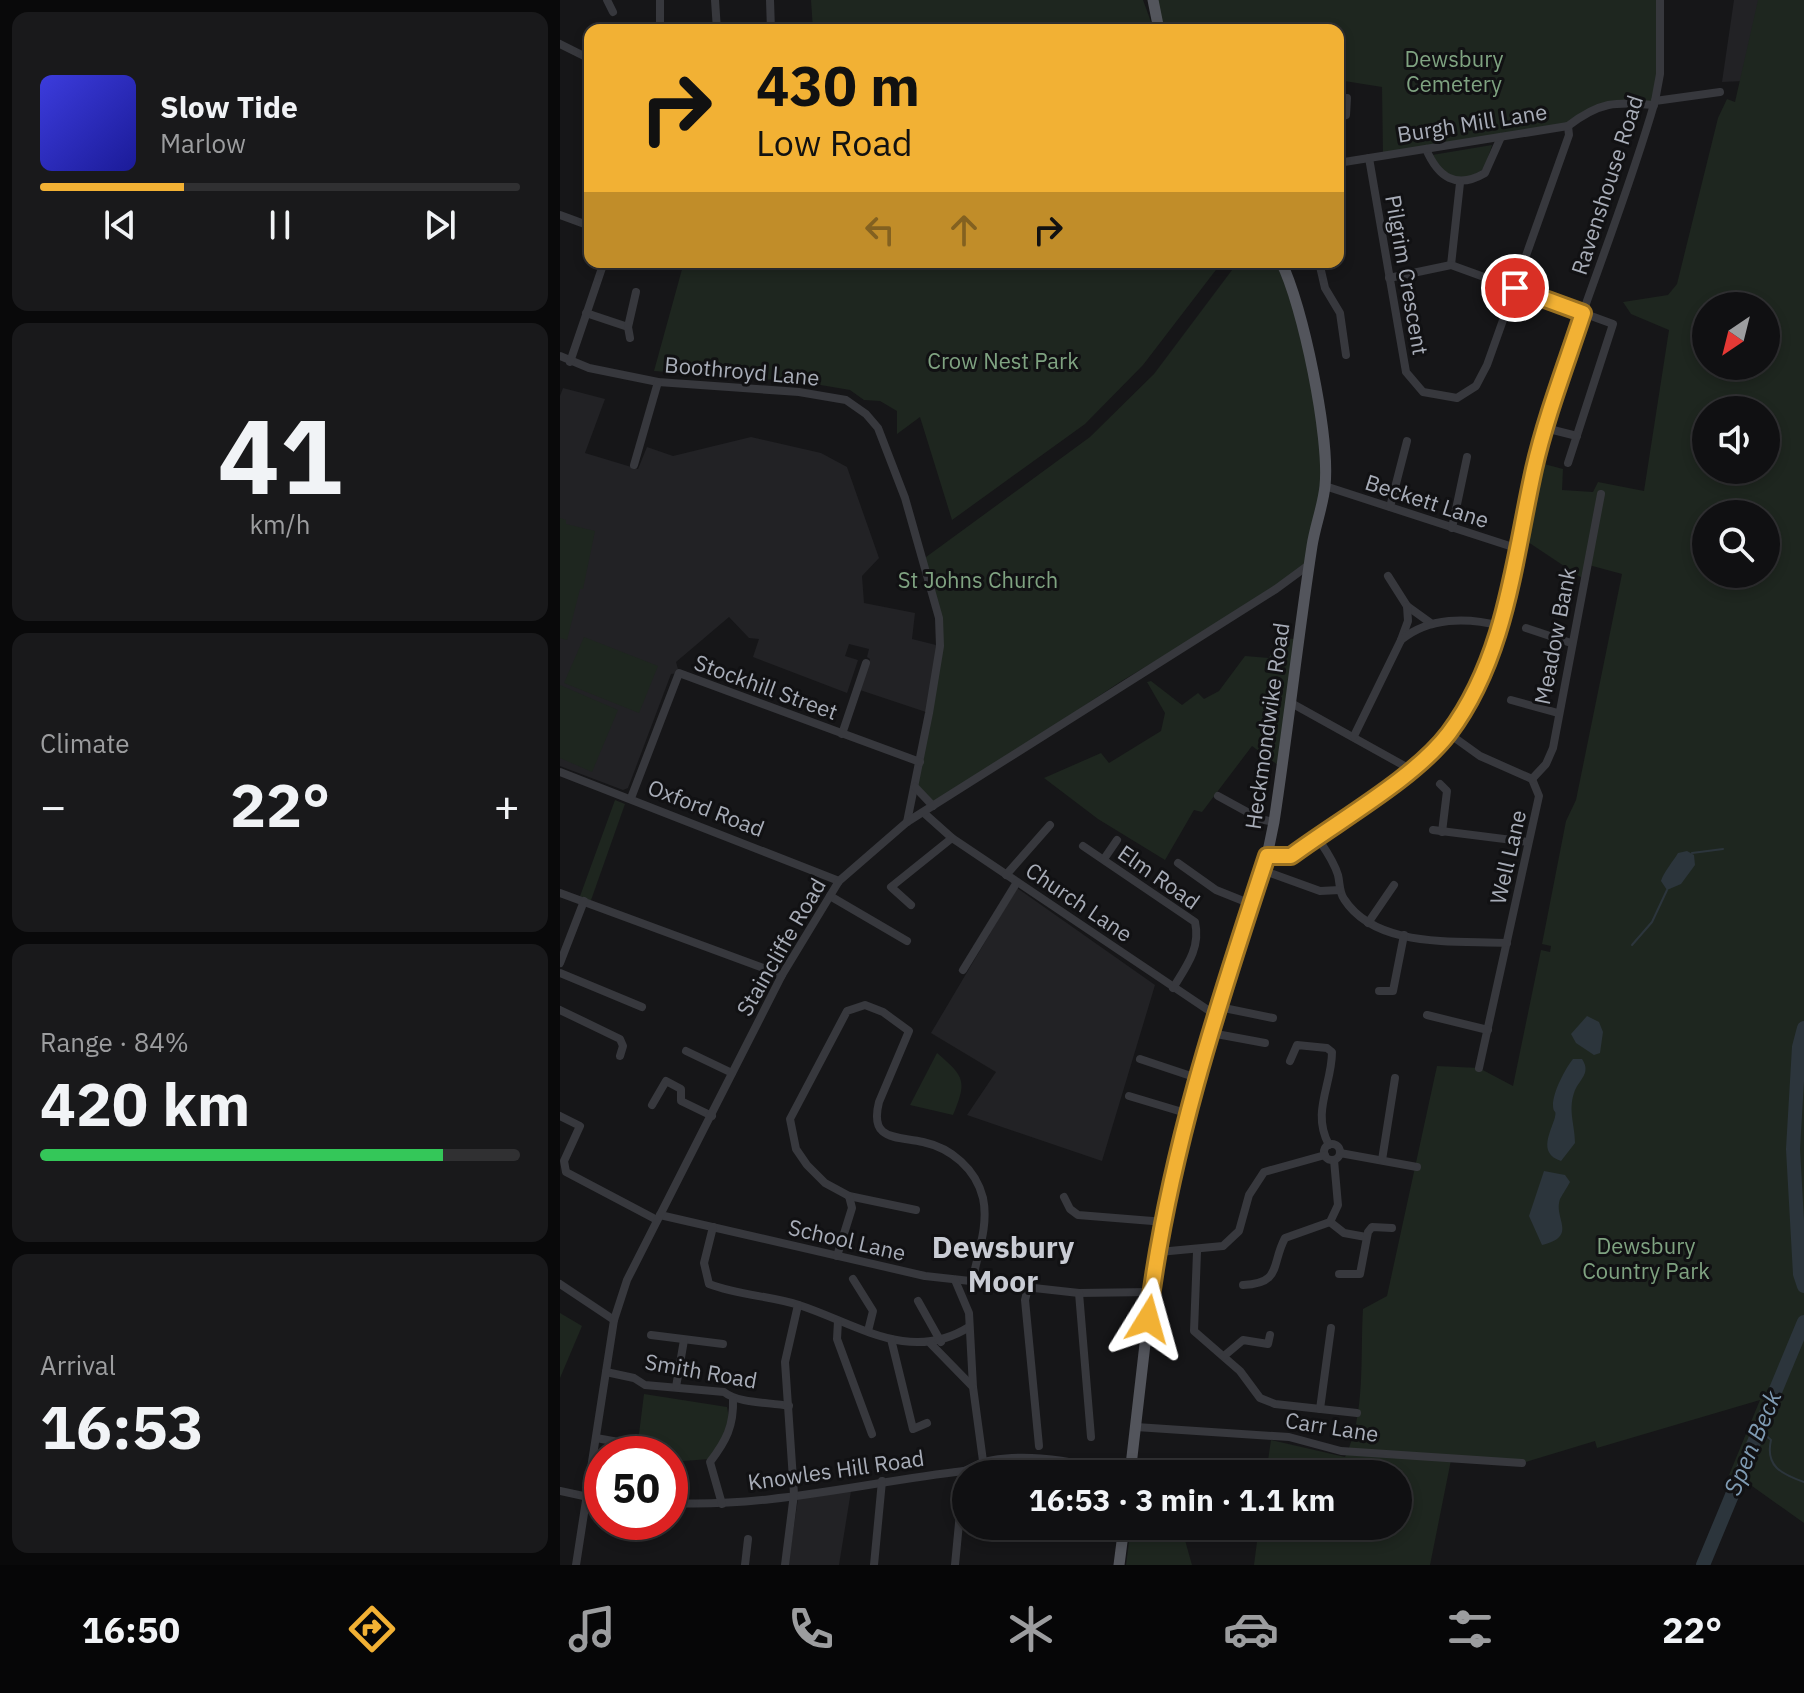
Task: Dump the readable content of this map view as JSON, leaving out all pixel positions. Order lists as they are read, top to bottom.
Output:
{
  "streets": {
    "main road": ["Heckmondwike Road"],
    "street": [
      "Burgh Mill Lane",
      "Ravenshouse Road",
      "Pilgrim Crescent",
      "Boothroyd Lane",
      "Beckett Lane",
      "Meadow Bank",
      "Stockhill Street",
      "Oxford Road",
      "Well Lane",
      "Elm Road",
      "Church Lane",
      "Staincliffe Road",
      "School Lane",
      "Smith Road",
      "Carr Lane",
      "Knowles Hill Road"
    ]
  },
  "crossings": [
    ["Burgh Mill Lane", "Ravenshouse Road"],
    ["Burgh Mill Lane", "Pilgrim Crescent"],
    ["Ravenshouse Road", "Beckett Lane"],
    ["Ravenshouse Road", "Heckmondwike Road"],
    ["Boothroyd Lane", "Stockhill Street"],
    ["Boothroyd Lane", "Staincliffe Road"],
    ["Beckett Lane", "Heckmondwike Road"],
    ["Meadow Bank", "Well Lane"],
    ["Stockhill Street", "Oxford Road"],
    ["Heckmondwike Road", "Church Lane"],
    ["Heckmondwike Road", "Staincliffe Road"],
    ["Heckmondwike Road", "School Lane"],
    ["Heckmondwike Road", "Carr Lane"],
    ["Oxford Road", "Staincliffe Road"],
    ["Elm Road", "Church Lane"],
    ["Church Lane", "Staincliffe Road"],
    ["Staincliffe Road", "School Lane"],
    ["Staincliffe Road", "Smith Road"]
  ],
  "districts": ["Dewsbury Moor"],
  "water": ["Spen Beck"],
  "parks": [
    "Dewsbury Cemetery",
    "Crow Nest Park",
    "St Johns Church",
    "Dewsbury Country Park"
  ],
  "north": "bottom left",
  "page": {
    "turn": ["430 m", "Low Road"],
    "song": ["Slow Tide", "Marlow"],
    "tile": [
      ["41", "km/h"],
      "Climate",
      ["Range · 84%", "420 km"],
      ["Arrival", "16:53"]
    ],
    "heat": ["−", "22°", "+"],
    "limit": "50",
    "trip": "16:53 · 3 min · 1.1 km",
    "tabs": ["16:50", "22°"]
  }
}
